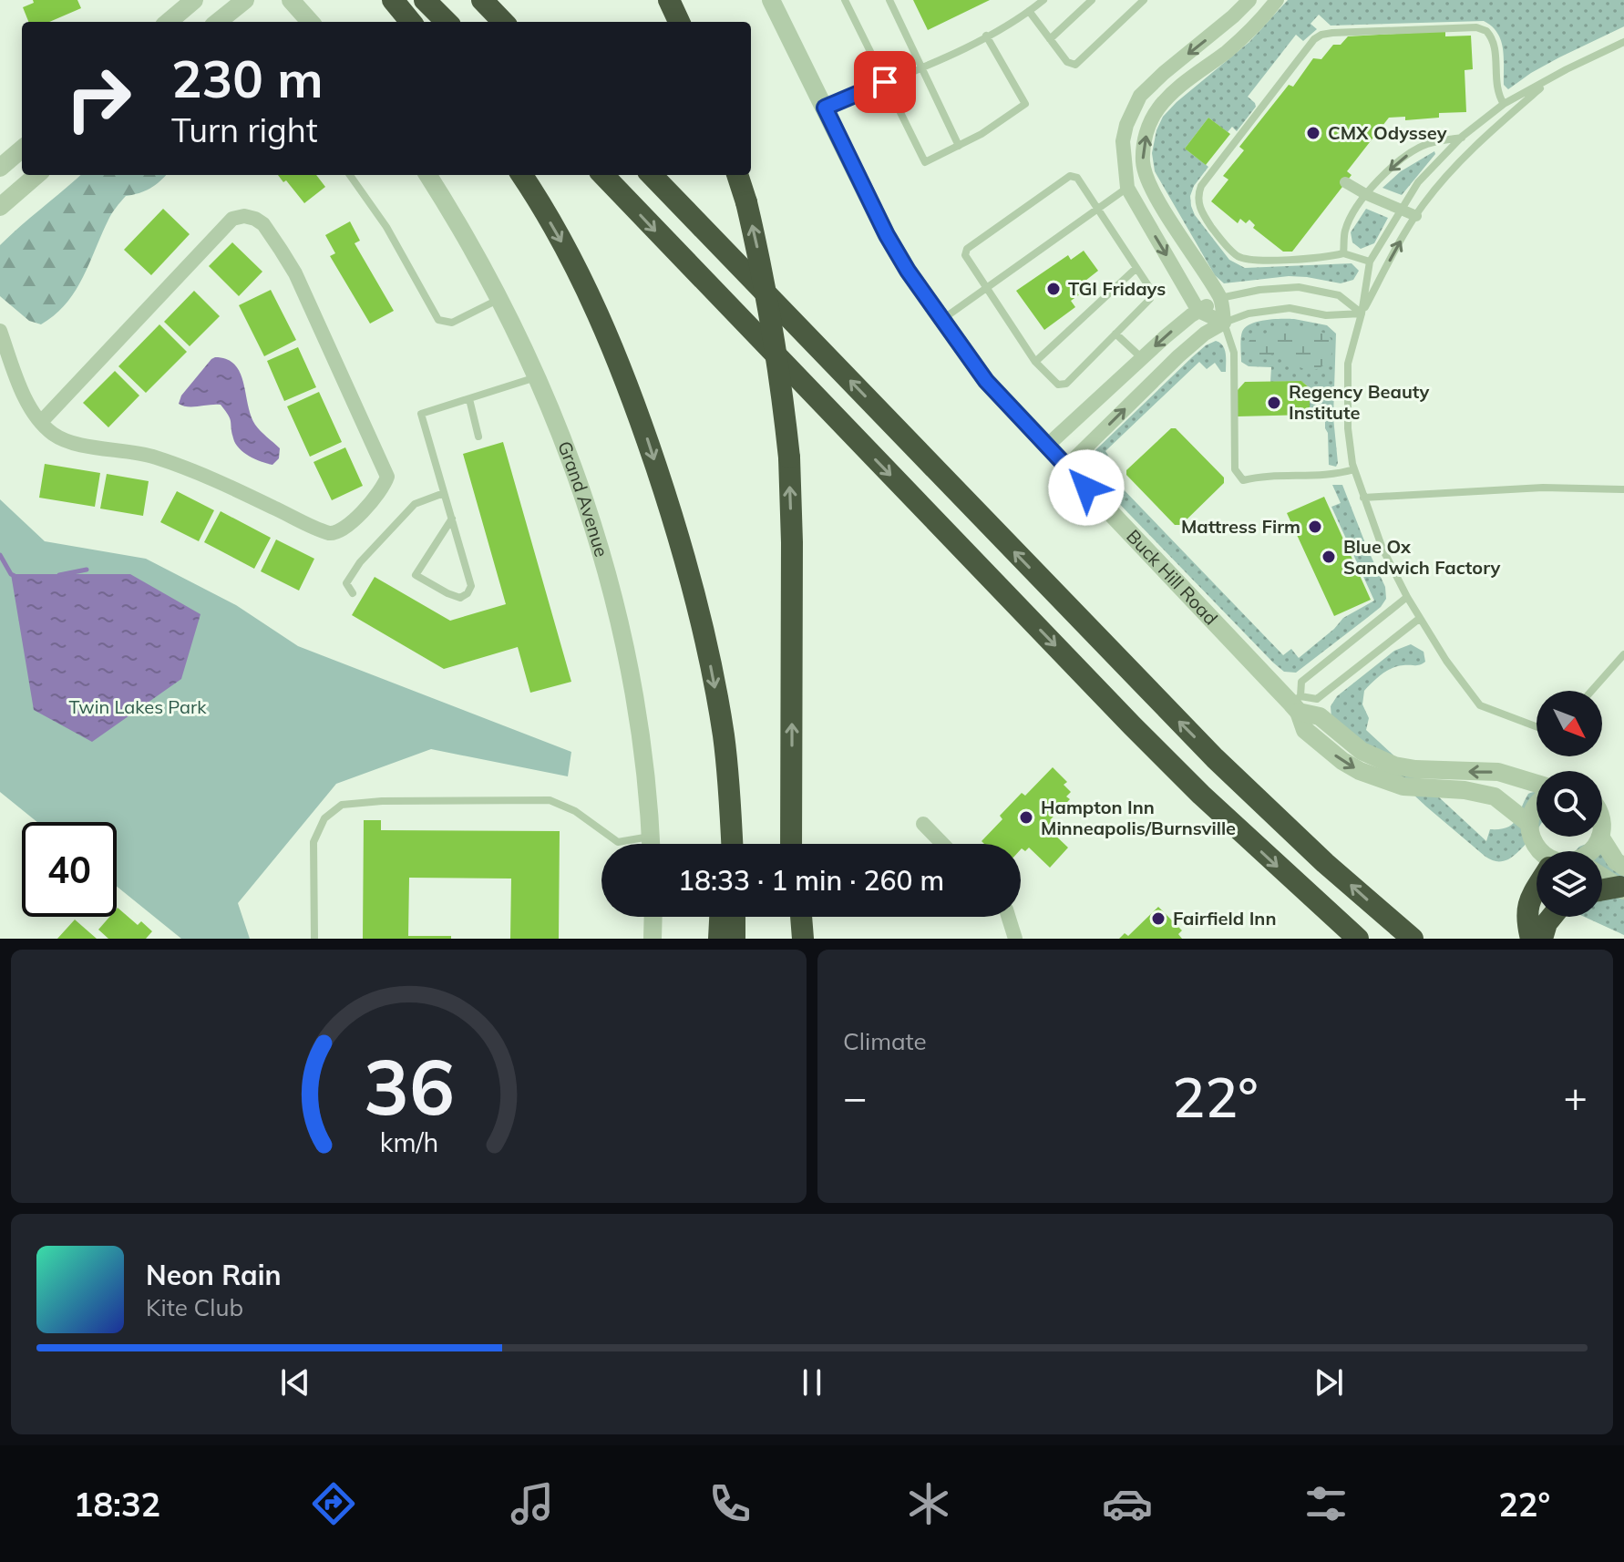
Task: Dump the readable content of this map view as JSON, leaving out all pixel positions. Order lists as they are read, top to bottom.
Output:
{
  "streets": {
    "street": ["Grand Avenue", "Buck Hill Road"]
  },
  "parks": ["Twin Lakes Park"],
  "places": [
    "CMX Odyssey",
    "TGI Fridays",
    "Regency Beauty Institute",
    "Mattress Firm",
    "Blue Ox Sandwich Factory",
    "Hampton Inn Minneapolis/Burnsville",
    "Fairfield Inn"
  ],
  "north": "bottom right",
  "page": {
    "turn": ["230 m", "Turn right"],
    "limit": "40",
    "trip": "18:33 · 1 min · 260 m",
    "tile": "Climate",
    "heat": ["−", "22°", "+"],
    "song": ["Neon Rain", "Kite Club"],
    "tabs": ["18:32", "22°"],
    "gauge": ["36", "km/h"]
  }
}
